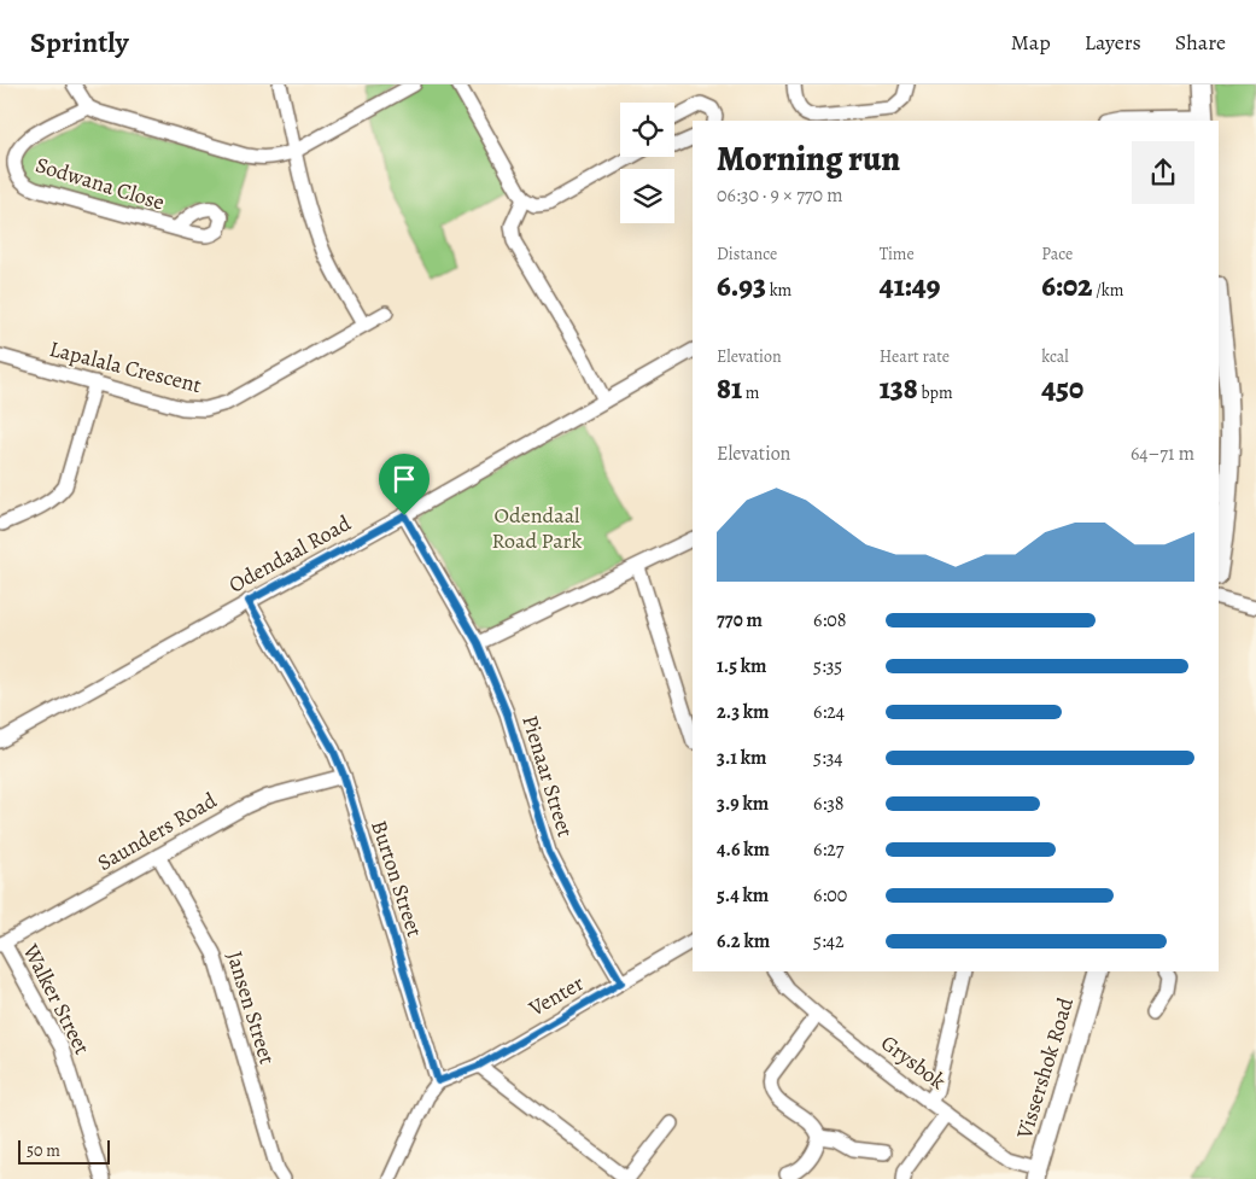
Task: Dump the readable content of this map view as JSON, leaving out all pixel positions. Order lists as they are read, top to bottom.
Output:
{
  "streets": {
    "main road": ["Vissershok Road"],
    "street": [
      "Sodwana Close",
      "Lapalala Crescent",
      "Odendaal Road",
      "Pienaar Street",
      "Saunders Road",
      "Burton Street",
      "Venter",
      "Walker Street",
      "Jansen Street",
      "Grysbok"
    ]
  },
  "crossings": [
    ["Odendaal Road", "Pienaar Street"],
    ["Odendaal Road", "Burton Street"],
    ["Pienaar Street", "Venter"],
    ["Saunders Road", "Burton Street"],
    ["Saunders Road", "Walker Street"],
    ["Saunders Road", "Jansen Street"],
    ["Burton Street", "Venter"],
    ["Grysbok", "Vissershok Road"]
  ],
  "parks": ["Odendaal Road Park"],
  "scale_bar": "50 m",
  "page": {
    "header": "Sprintly",
    "nav": ["Map", "Layers", "Share"],
    "heading": ["Morning run", "06:30 · 9 × 770 m"],
    "stats": [
      ["Distance", "6.93 km"],
      ["Time", "41:49"],
      ["Pace", "6:02 /km"],
      ["Elevation", "81 m"],
      ["Heart rate", "138 bpm"],
      ["kcal", "450"]
    ],
    "chart": ["Elevation", "64–71 m"],
    "list": [
      {
        "name": "770 m",
        "note": "6:08"
      },
      {
        "name": "1.5 km",
        "note": "5:35"
      },
      {
        "name": "2.3 km",
        "note": "6:24"
      },
      {
        "name": "3.1 km",
        "note": "5:34"
      },
      {
        "name": "3.9 km",
        "note": "6:38"
      },
      {
        "name": "4.6 km",
        "note": "6:27"
      },
      {
        "name": "5.4 km",
        "note": "6:00"
      },
      {
        "name": "6.2 km",
        "note": "5:42"
      }
    ],
    "scale": "50 m"
  }
}
